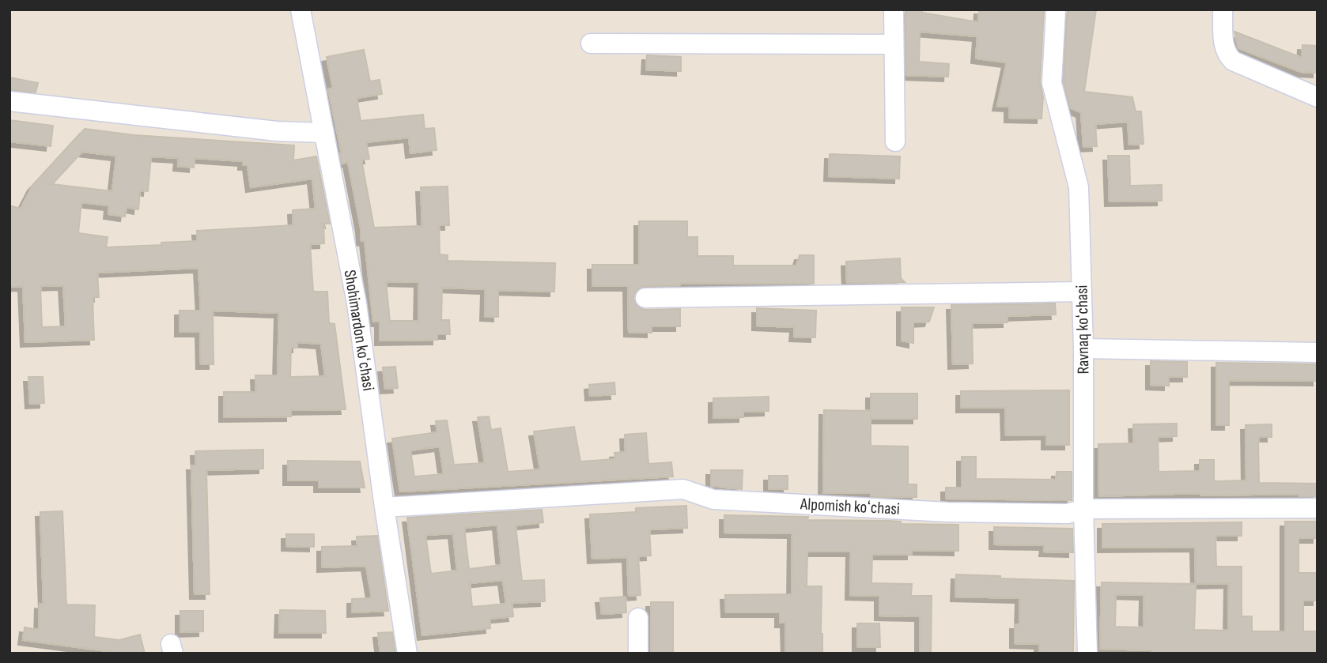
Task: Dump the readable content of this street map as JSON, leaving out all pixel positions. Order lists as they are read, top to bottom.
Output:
{
  "streets": {
    "street": ["Ravnaq koʻchasi", "Shohimardon koʻchasi", "Alpomish koʻchasi"]
  },
  "crossings": [
    ["Ravnaq koʻchasi", "Alpomish koʻchasi"],
    ["Shohimardon koʻchasi", "Alpomish koʻchasi"]
  ]
}
